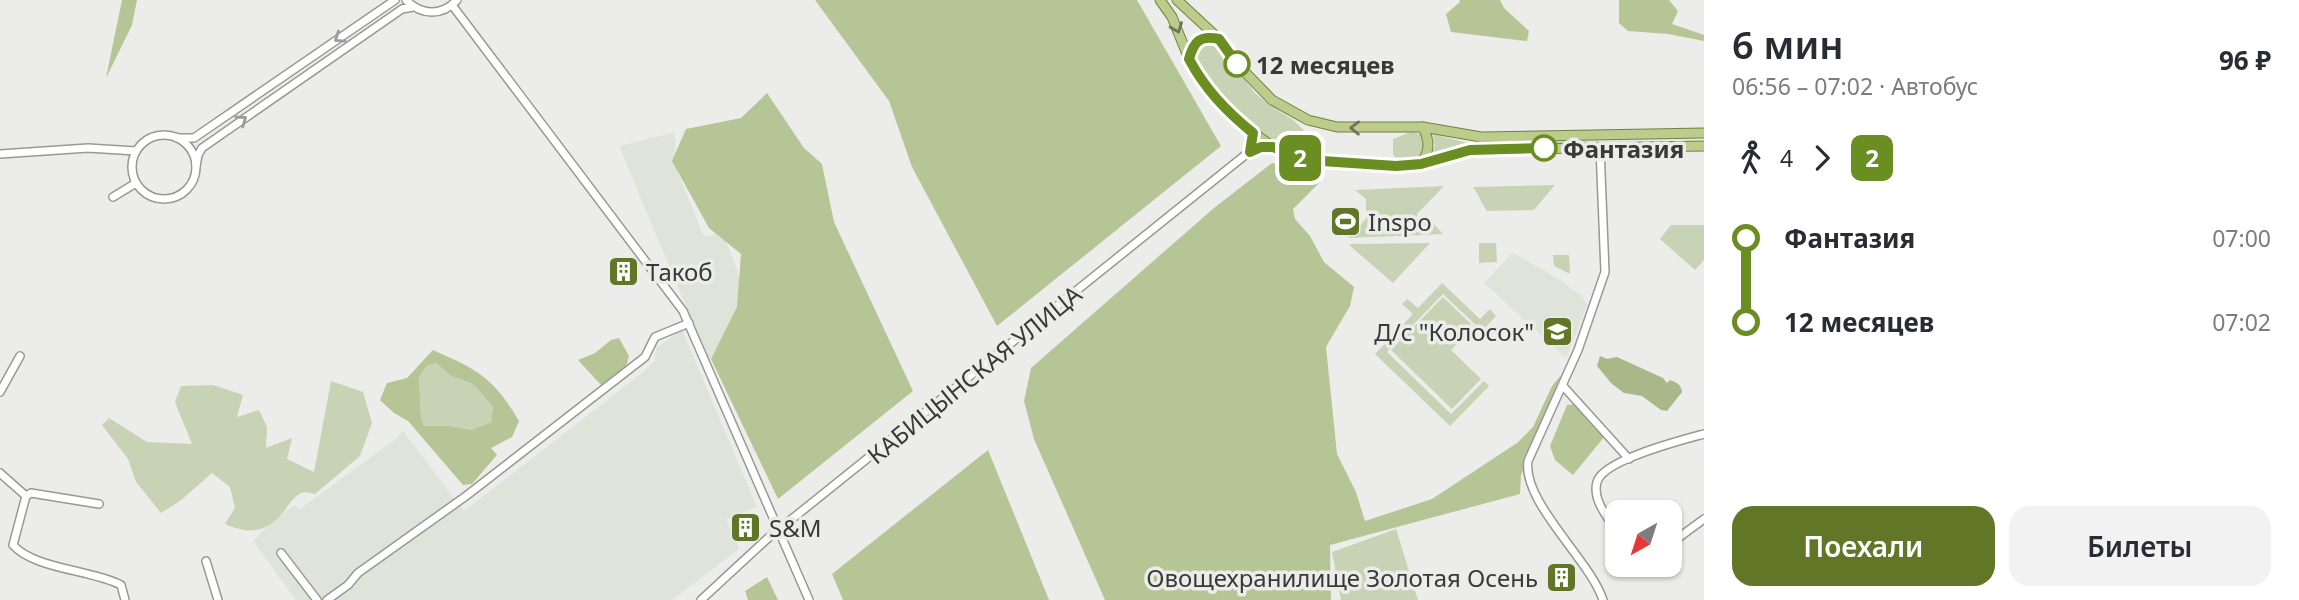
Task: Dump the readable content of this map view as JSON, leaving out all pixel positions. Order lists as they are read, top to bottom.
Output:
{
  "streets": {
    "street": ["КАБИЦЫНСКАЯ УЛИЦА"]
  },
  "places": {
    "other": ["12 месяцев", "Фантазия"],
    "sports": ["Inspo"],
    "building": ["Такоб", "S&M", "Овощехранилище Золотая Осень"],
    "school or university": ["Д/с \"Колосок\""]
  },
  "lines": ["bus line 2"],
  "north": "bottom left",
  "page": {
    "on_map": "2",
    "heading": ["6 мин", "06:56 – 07:02 · Автобус", "96 ₽"],
    "legs": ["4", "2"],
    "list": [
      {
        "name": "Фантазия",
        "value": "07:00"
      },
      {
        "name": "12 месяцев",
        "value": "07:02"
      }
    ],
    "buttons": ["Поехали", "Билеты"]
  }
}
